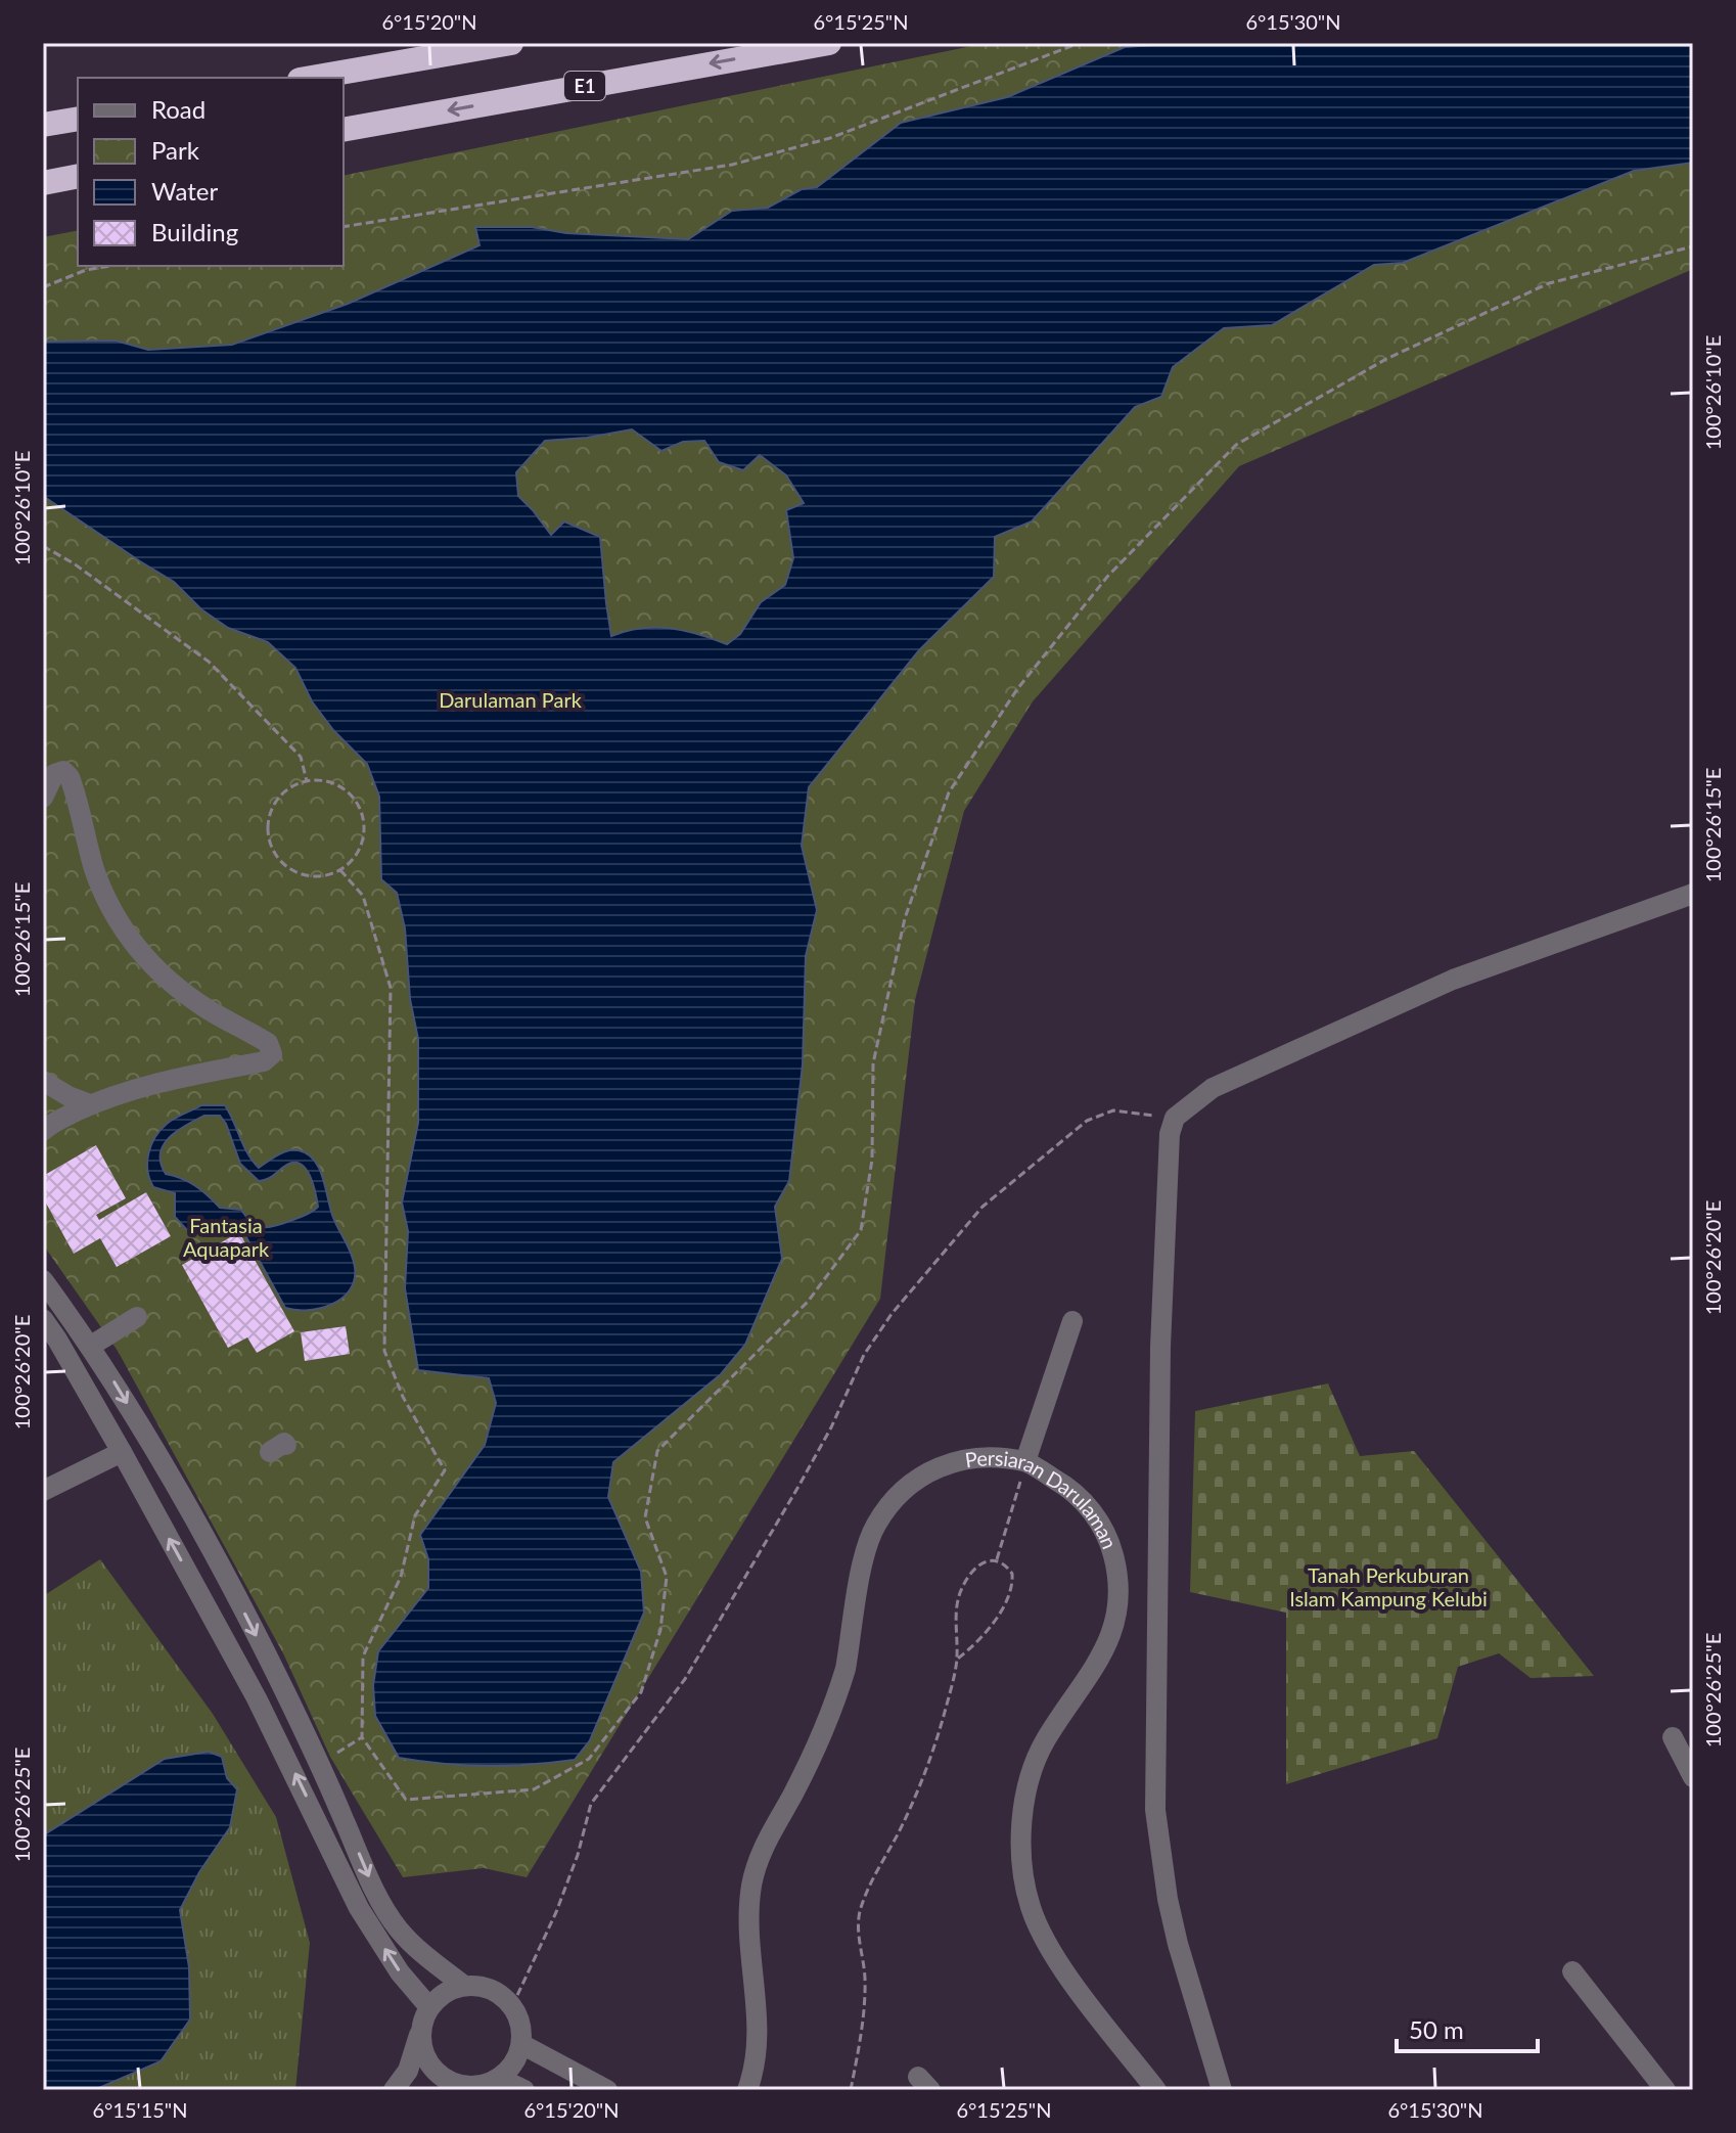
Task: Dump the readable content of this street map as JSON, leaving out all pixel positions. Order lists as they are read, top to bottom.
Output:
{
  "streets": {
    "highway": ["E1"],
    "street": ["Persiaran Darulaman"]
  },
  "parks": ["Darulaman Park", "Fantasia Aquapark", "Tanah Perkuburan Islam Kampung Kelubi"],
  "legend": [
    "Road",
    "Park",
    "Water",
    "Building"
  ],
  "scale_bar": "50 m",
  "coordinates": [
    "6°15'20\"N",
    "6°15'25\"N",
    "6°15'30\"N",
    "100°26'10\"E",
    "100°26'15\"E",
    "100°26'20\"E",
    "100°26'25\"E",
    "6°15'15\"N"
  ]
}
